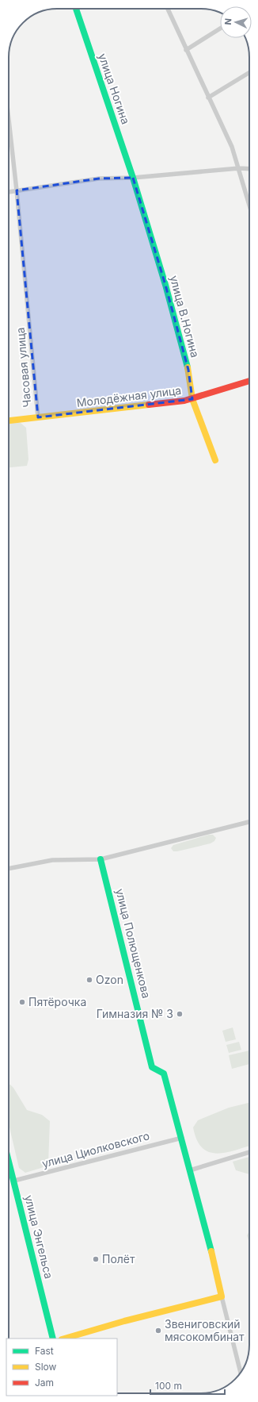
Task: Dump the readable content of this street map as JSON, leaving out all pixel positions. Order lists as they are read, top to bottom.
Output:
{
  "streets": {
    "street": [
      "улица Ногина",
      "улица В.Ногина",
      "Часовая улица",
      "Молодёжная улица",
      "улица Полющенкова",
      "улица Циолковского",
      "улица Энгельса"
    ]
  },
  "crossings": [
    ["улица Ногина", "улица В.Ногина"],
    ["улица В.Ногина", "Молодёжная улица"],
    ["Часовая улица", "Молодёжная улица"],
    ["улица Полющенкова", "улица Циолковского"],
    ["улица Циолковского", "улица Энгельса"]
  ],
  "places": [
    "Ozon",
    "Пятёрочка",
    "Гимназия № 3",
    "Полёт",
    "Звениговский мясокомбинат"
  ],
  "legend": ["Fast", "Slow", "Jam"],
  "scale_bar": "100 m",
  "north": "left"
}
